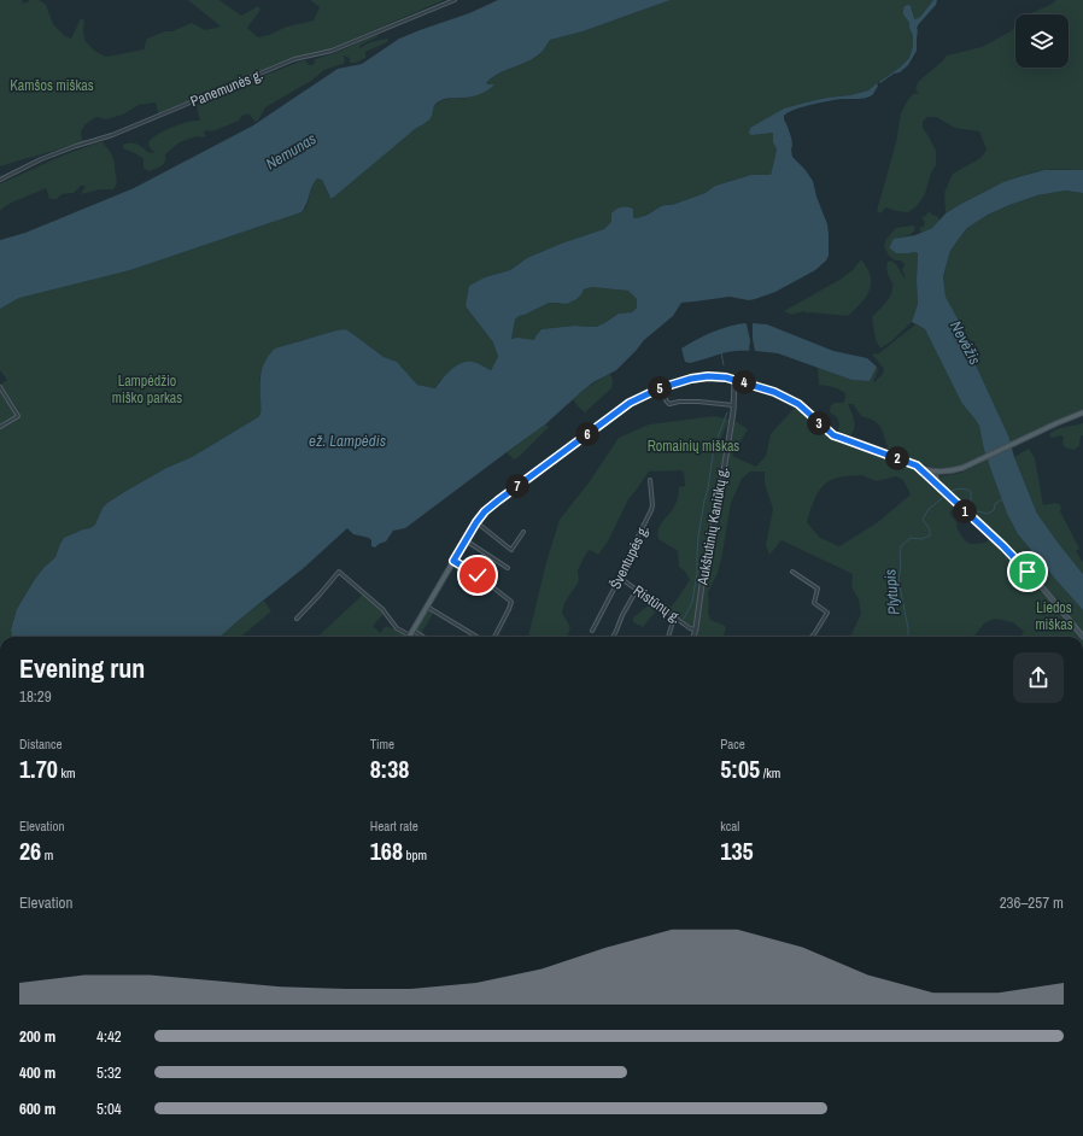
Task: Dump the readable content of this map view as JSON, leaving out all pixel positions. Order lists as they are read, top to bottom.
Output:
{
  "streets": {
    "street": [
      "Panemunės g.",
      "Aukštutinių Kaniūkų g.",
      "Šventupės g.",
      "Ristūnų g."
    ]
  },
  "crossings": [
    ["Aukštutinių Kaniūkų g.", "Ristūnų g."],
    ["Šventupės g.", "Ristūnų g."]
  ],
  "water": [
    "Nemunas",
    "Nevėžis",
    "ež. Lampėdis",
    "Plytupis"
  ],
  "parks": [
    "Kamšos miškas",
    "Lampėdžio miško parkas",
    "Romainių miškas",
    "Liedos miškas"
  ],
  "page": {
    "pins": [
      "4",
      "5",
      "3",
      "6",
      "2",
      "7",
      "1"
    ],
    "heading": ["Evening run", "18:29"],
    "stats": [
      ["Distance", "1.70 km"],
      ["Time", "8:38"],
      ["Pace", "5:05 /km"],
      ["Elevation", "26 m"],
      ["Heart rate", "168 bpm"],
      ["kcal", "135"]
    ],
    "chart": ["Elevation", "236–257 m"],
    "list": [
      {
        "name": "200 m",
        "note": "4:42"
      },
      {
        "name": "400 m",
        "note": "5:32"
      },
      {
        "name": "600 m",
        "note": "5:04"
      }
    ]
  }
}
